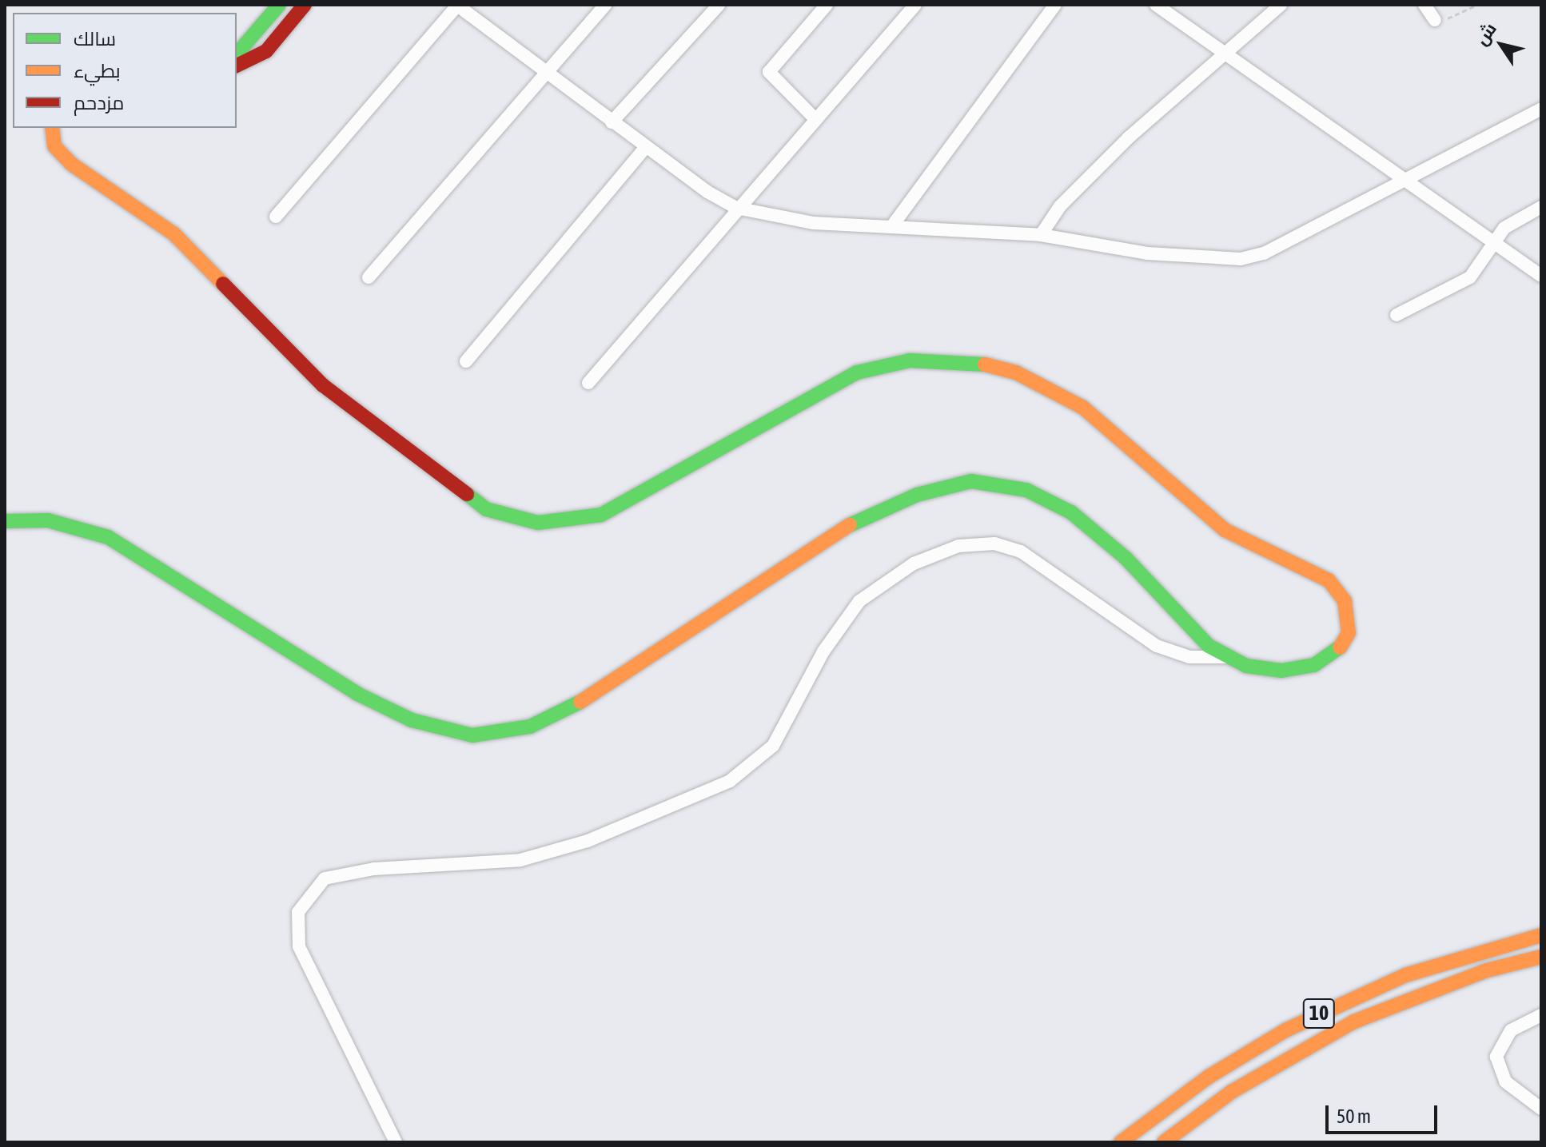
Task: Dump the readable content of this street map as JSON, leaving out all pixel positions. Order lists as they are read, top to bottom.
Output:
{
  "streets": {
    "main road": ["10"]
  },
  "legend": ["سالك", "بطيء", "مزدحم"],
  "scale_bar": "50 m",
  "north": "top left"
}
